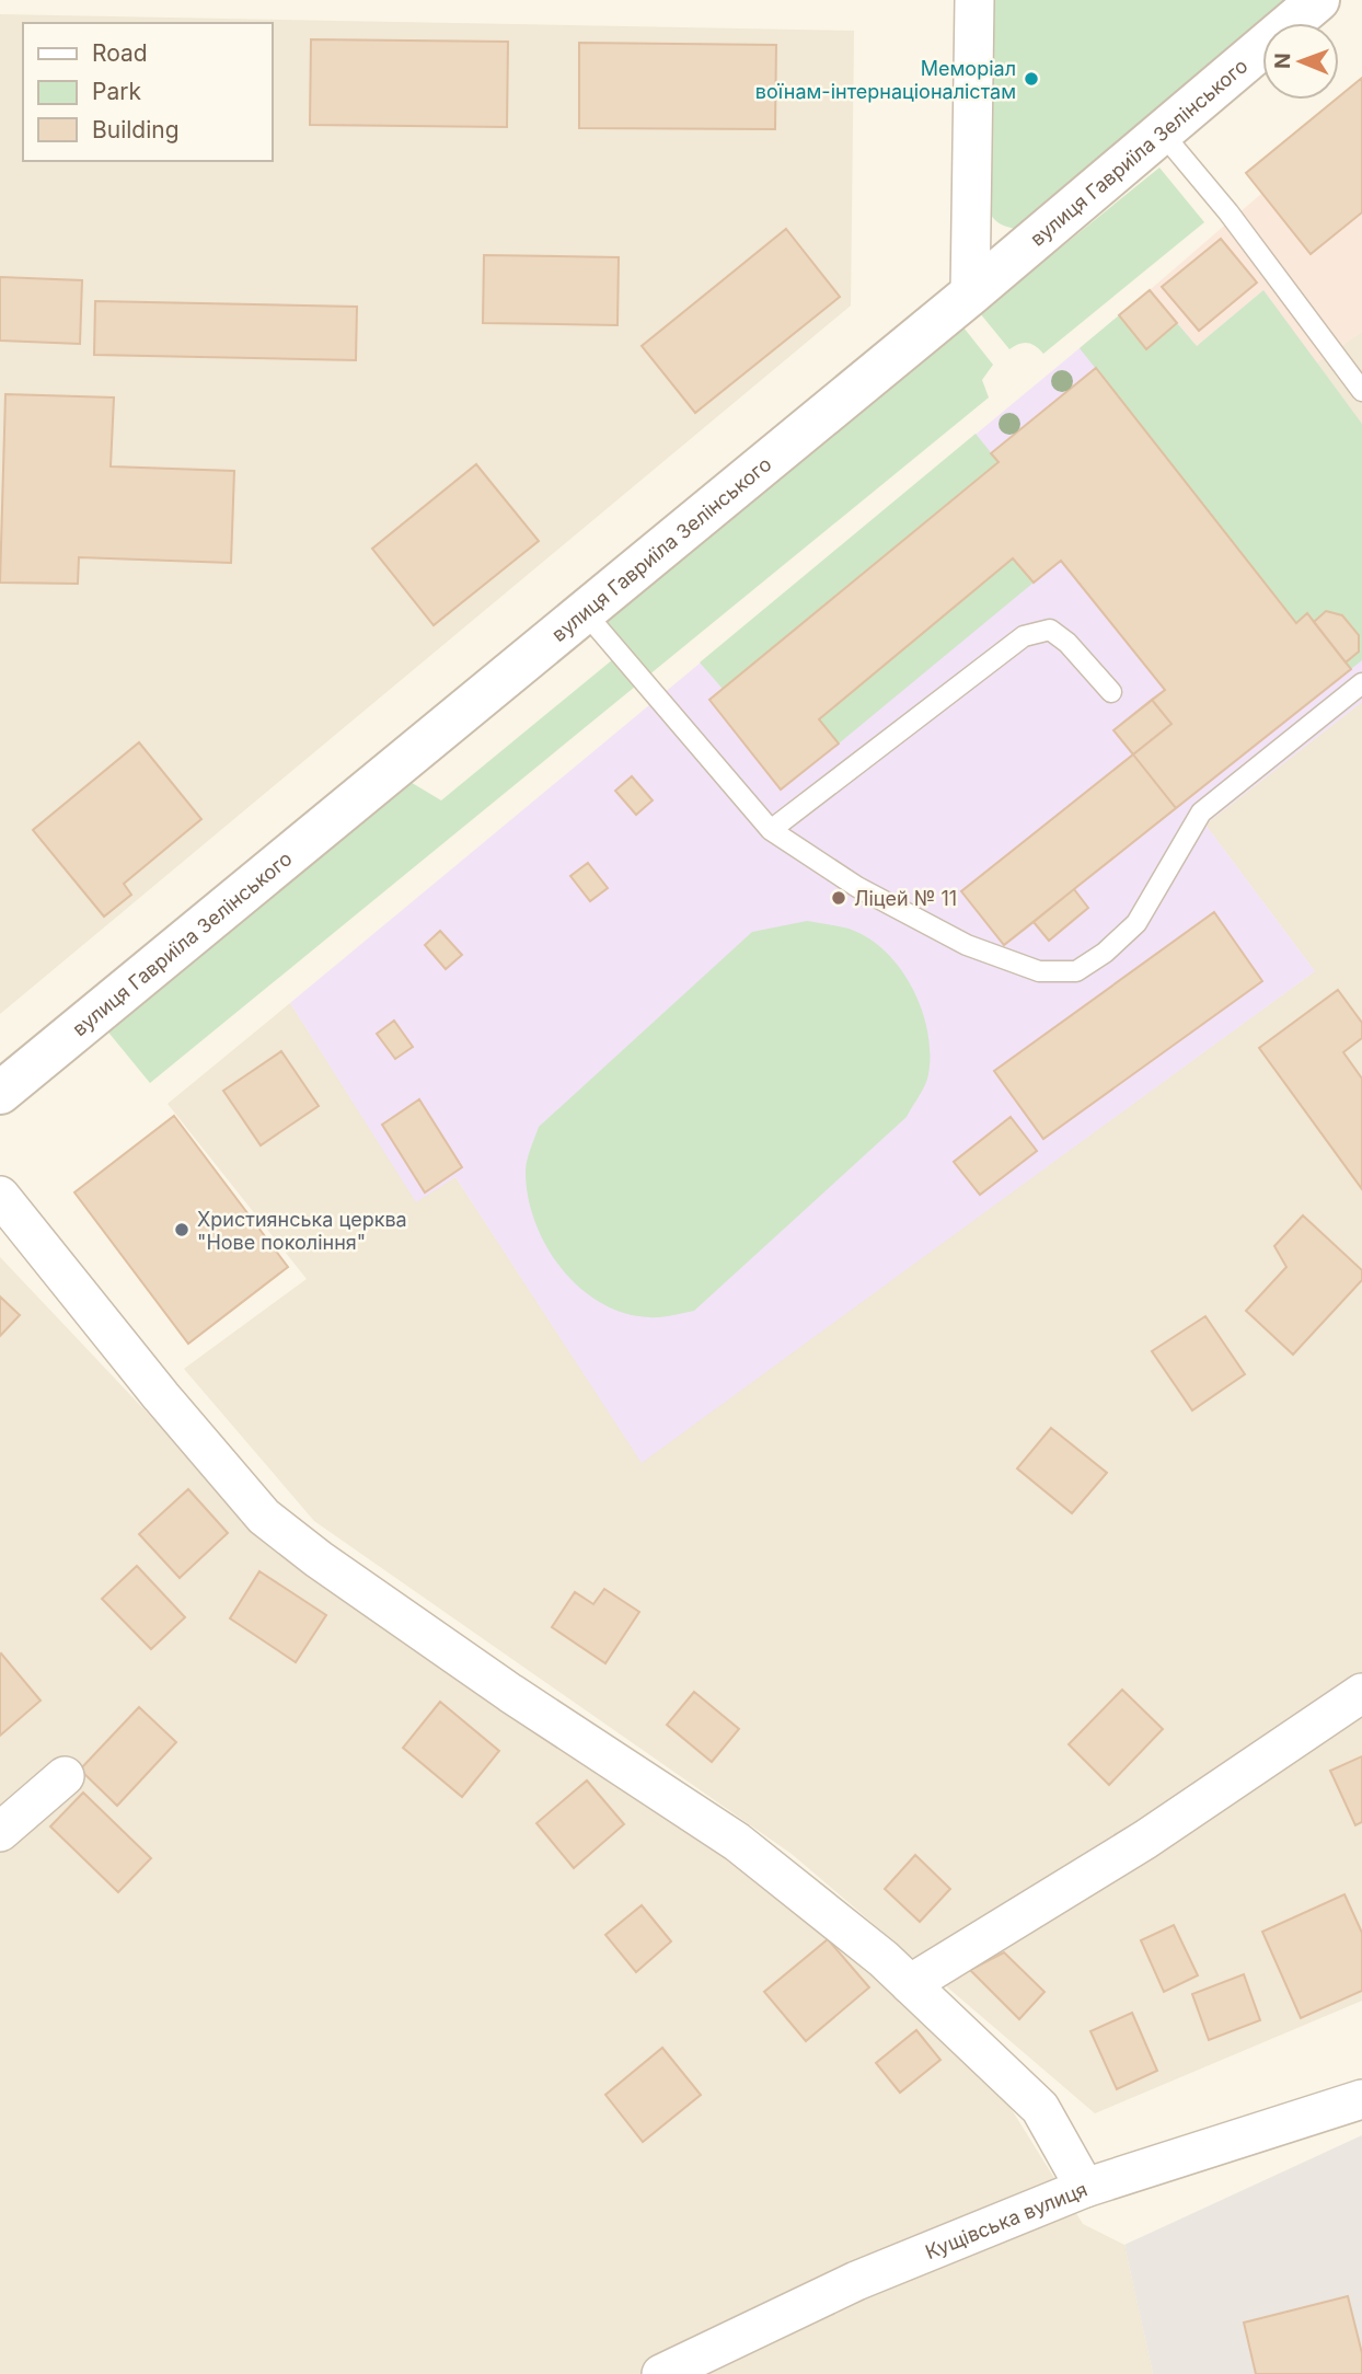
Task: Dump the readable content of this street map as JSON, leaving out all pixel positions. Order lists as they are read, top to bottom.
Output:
{
  "streets": {
    "street": ["вулиця Гавриїла Зелінського", "Кущівська вулиця"]
  },
  "places": ["Меморіал воїнам-інтернаціоналістам", "Ліцей № 11", "Християнська церква \"Нове покоління\""],
  "legend": ["Road", "Park", "Building"],
  "north": "left"
}
